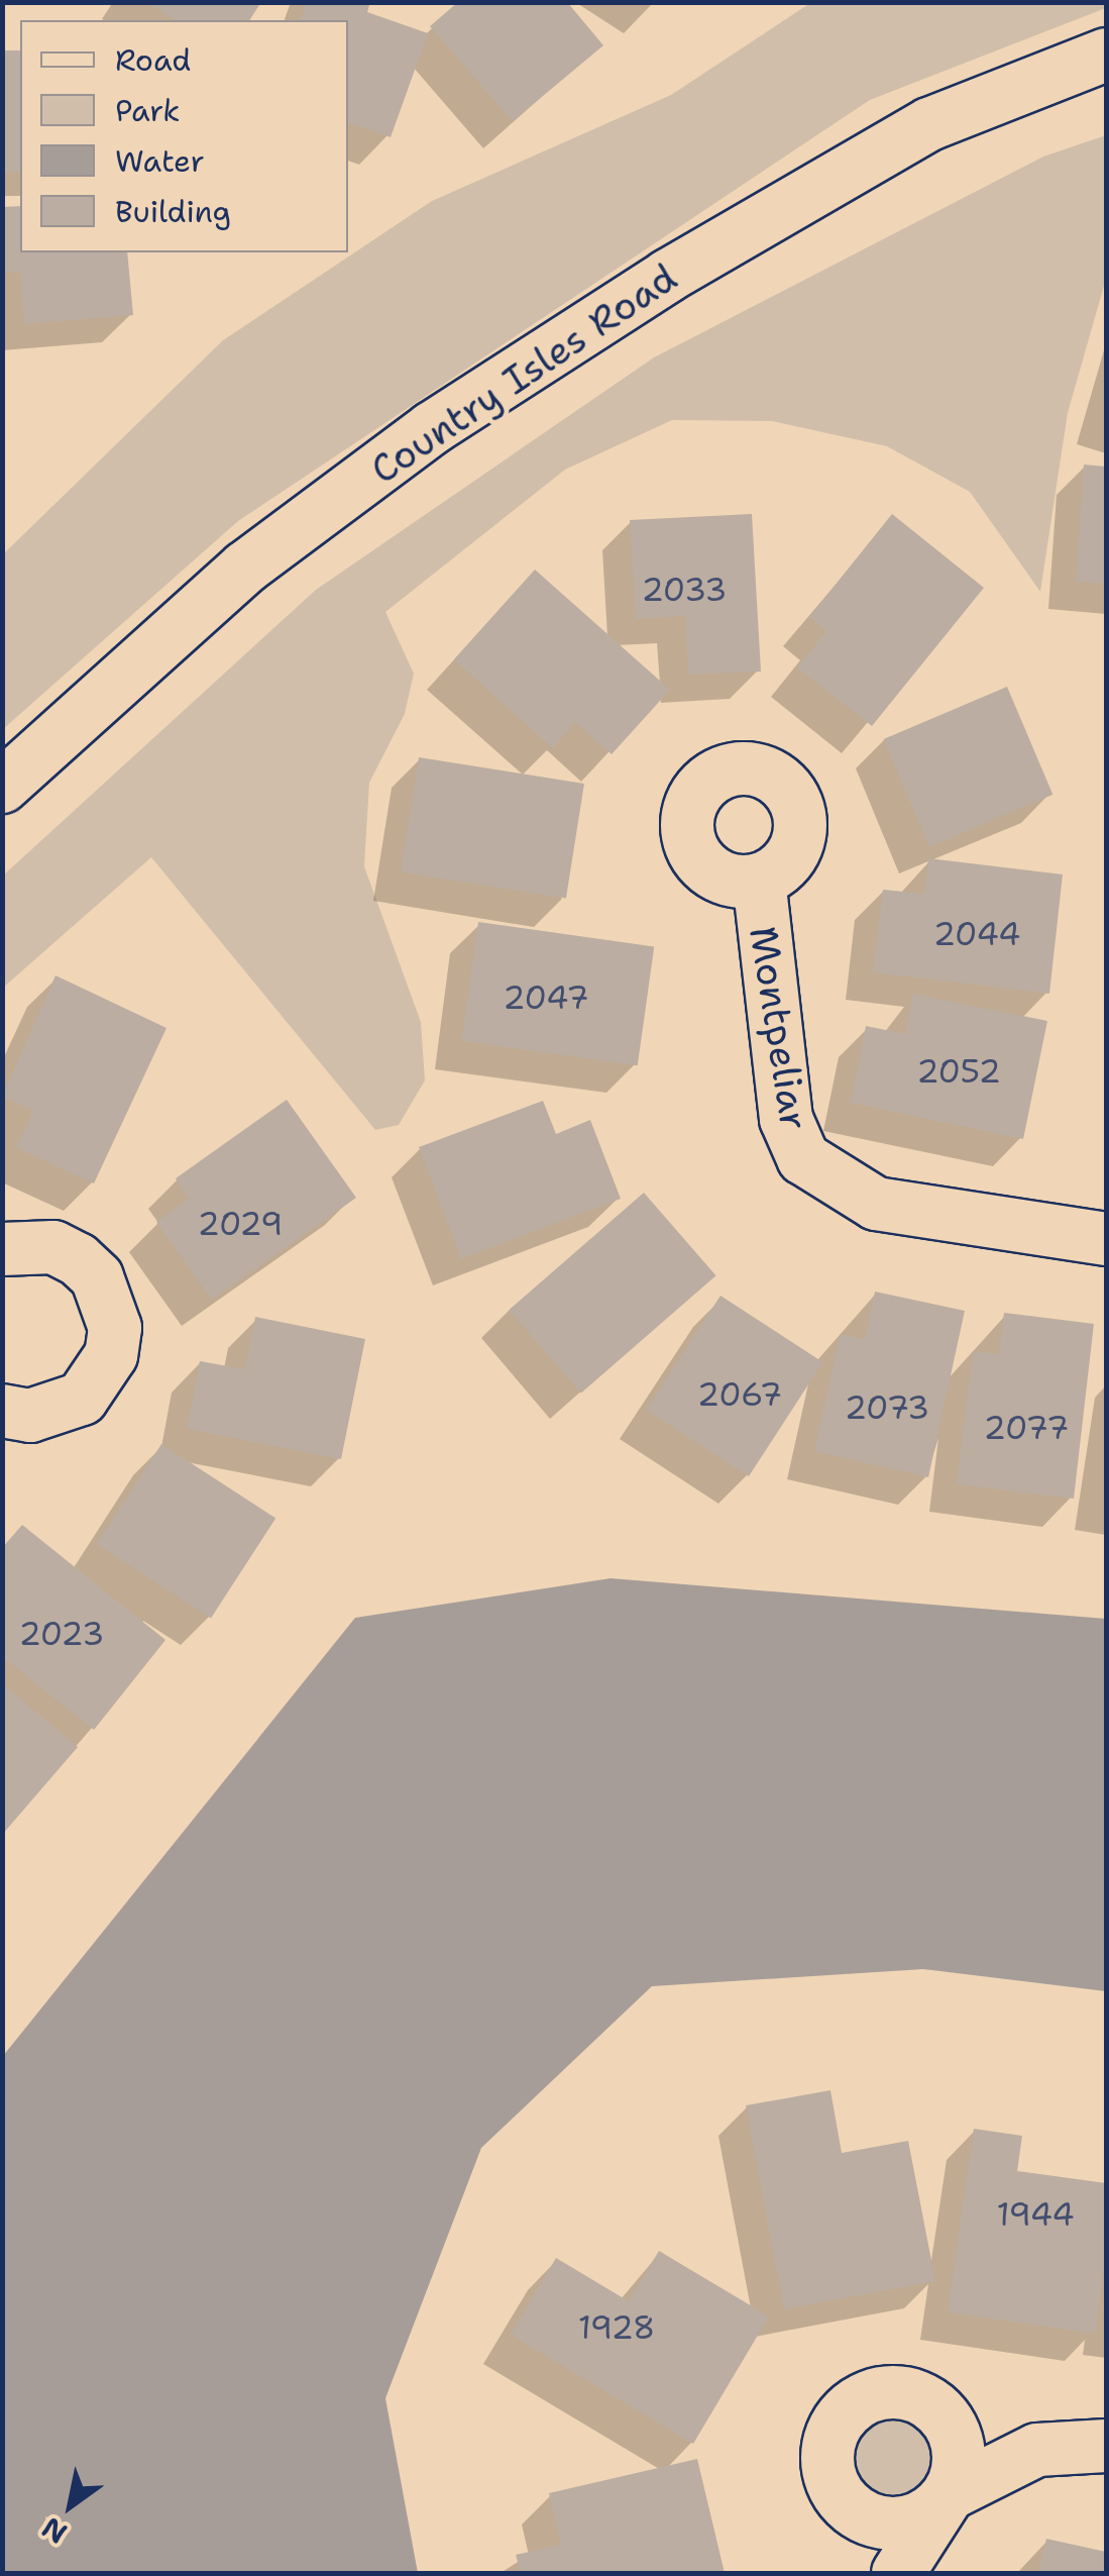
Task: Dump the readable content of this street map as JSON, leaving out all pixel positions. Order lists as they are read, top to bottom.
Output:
{
  "streets": {
    "street": ["Country Isles Road", "Montpeliar"]
  },
  "house_numbers": [
    "2033",
    "2044",
    "2047",
    "2052",
    "2029",
    "2067",
    "2073",
    "2077",
    "2023",
    "1944",
    "1928"
  ],
  "legend": [
    "Road",
    "Park",
    "Water",
    "Building"
  ],
  "north": "bottom left"
}
